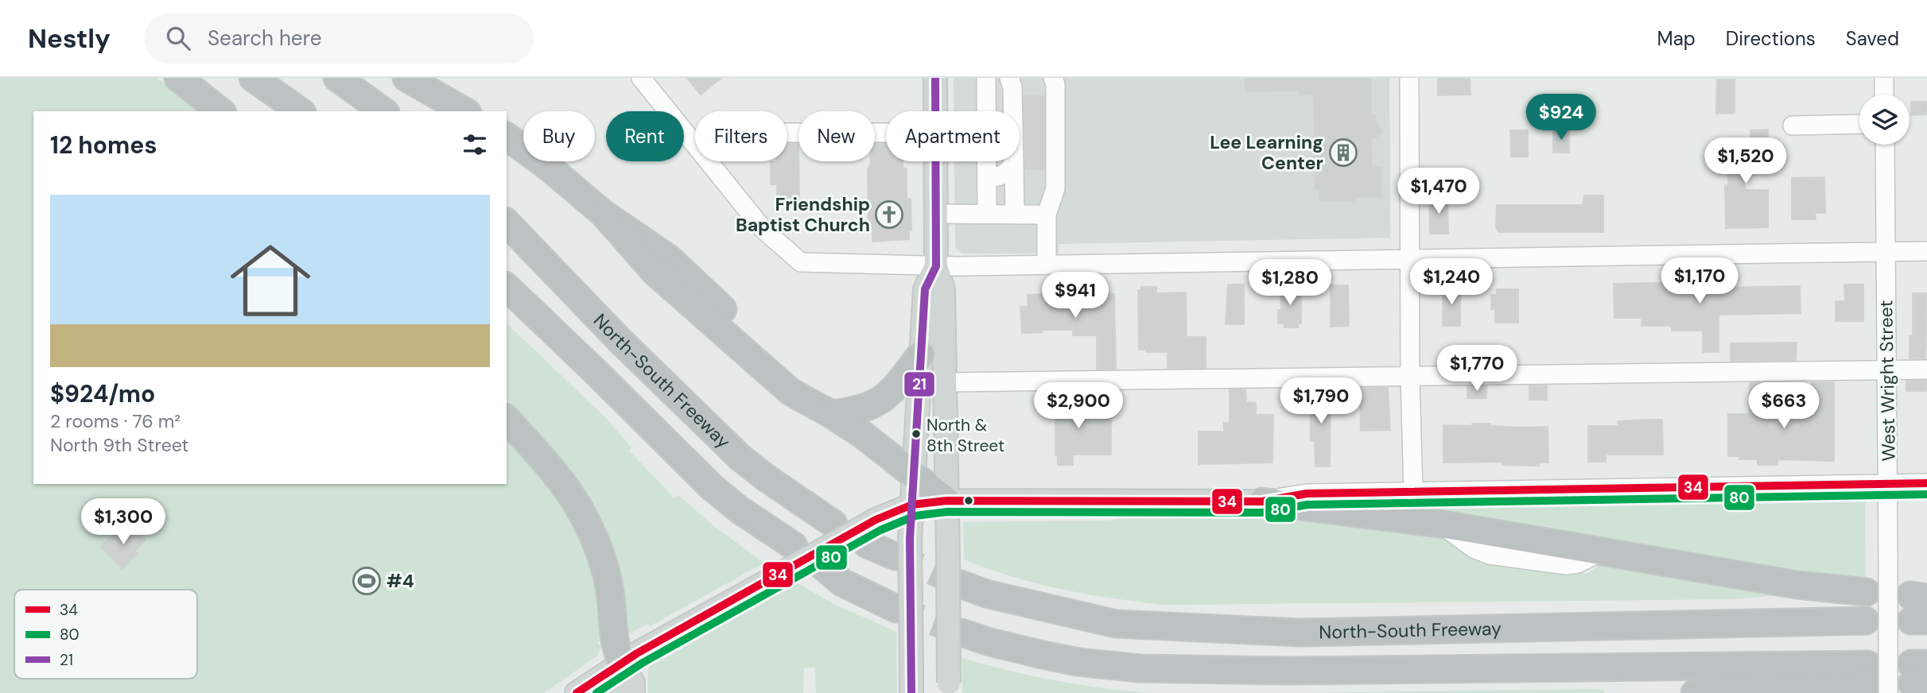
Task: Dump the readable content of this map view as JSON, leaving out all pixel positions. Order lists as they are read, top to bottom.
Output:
{
  "streets": {
    "highway": ["North-South Freeway"],
    "street": ["West Wright Street"]
  },
  "places": {
    "building": ["Lee Learning Center"],
    "church": ["Friendship Baptist Church"],
    "other": ["North & 8th Street"],
    "sports": ["#4"]
  },
  "lines": ["transit line 21", "transit line 34", "transit line 80"],
  "legend": ["34", "80", "21"],
  "page": {
    "header": "Nestly",
    "search": "Search here",
    "nav": ["Map", "Directions", "Saved"],
    "price": [
      "$924",
      "$1,520",
      "$1,470",
      "$1,170",
      "$1,240",
      "$1,280",
      "$941",
      "$1,770",
      "$1,790",
      "$2,900",
      "$663",
      "$1,300"
    ],
    "chip": [
      "Buy",
      "Rent",
      "Filters",
      "New",
      "Apartment"
    ],
    "heading": "12 homes",
    "list": [
      {
        "name": "$924/mo",
        "note": "2 rooms · 76 m² · North 9th Street"
      }
    ]
  }
}
